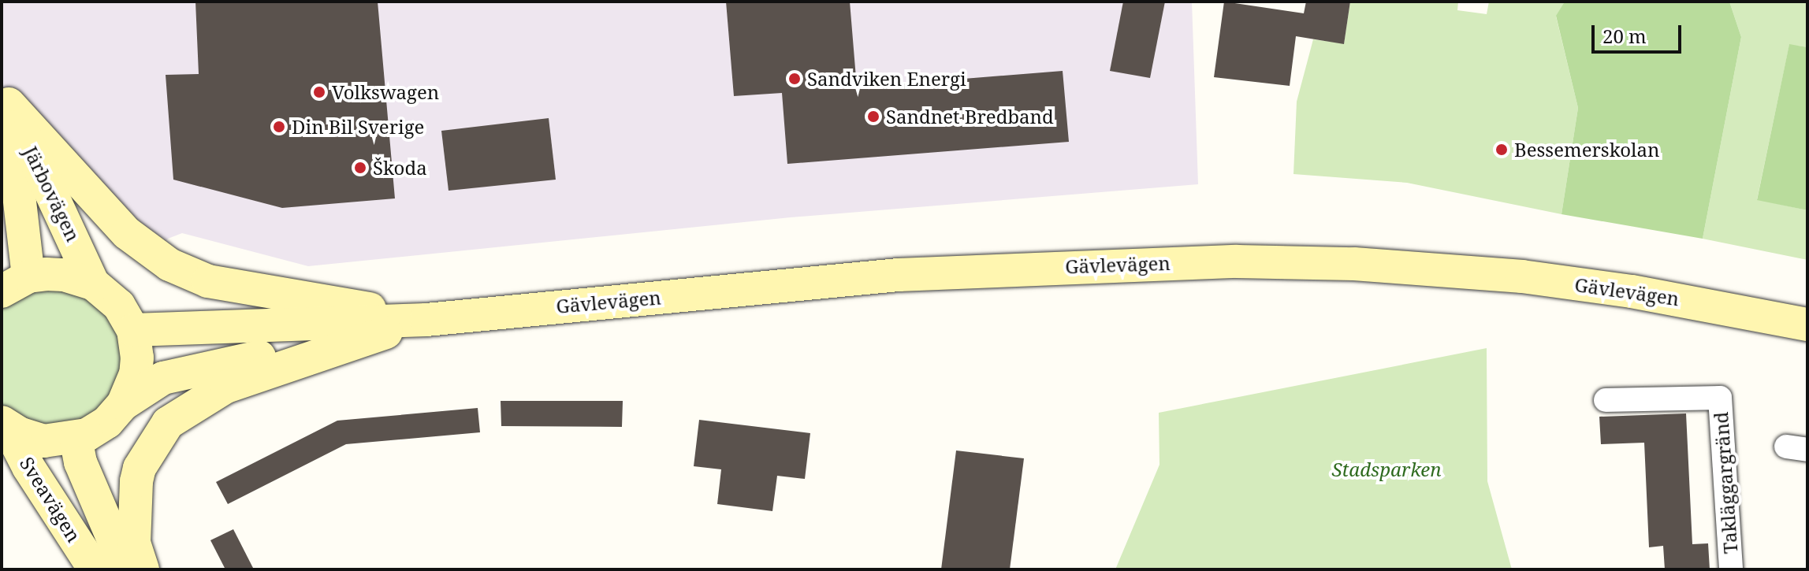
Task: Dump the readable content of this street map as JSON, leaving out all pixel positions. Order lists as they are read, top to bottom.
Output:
{
  "streets": {
    "main road": ["Järbovägen", "Gävlevägen", "Sveavägen"],
    "street": ["Takläggargränd"]
  },
  "crossings": [
    ["Järbovägen", "Gävlevägen"],
    ["Gävlevägen", "Sveavägen"]
  ],
  "parks": ["Stadsparken"],
  "places": [
    "Sandviken Energi",
    "Volkswagen",
    "Sandnet Bredband",
    "Din Bil Sverige",
    "Bessemerskolan",
    "Škoda"
  ],
  "scale_bar": "20 m"
}
